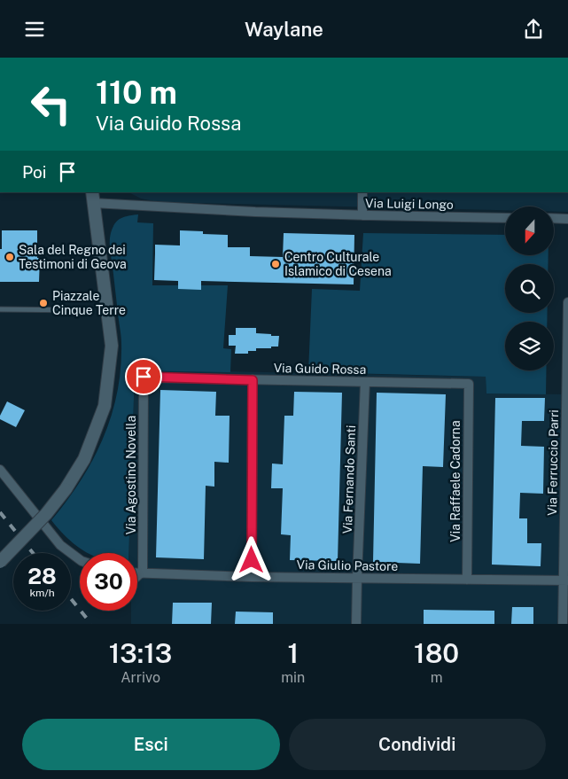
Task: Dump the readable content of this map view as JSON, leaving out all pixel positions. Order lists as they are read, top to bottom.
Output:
{
  "streets": {
    "street": [
      "Via Luigi Longo",
      "Via Guido Rossa",
      "Via Ferruccio Parri",
      "Via Agostino Novella",
      "Via Fernando Santi",
      "Via Raffaele Cadorna",
      "Via Giulio Pastore"
    ]
  },
  "crossings": [
    ["Via Guido Rossa", "Via Agostino Novella"],
    ["Via Guido Rossa", "Via Fernando Santi"],
    ["Via Guido Rossa", "Via Raffaele Cadorna"],
    ["Via Ferruccio Parri", "Via Giulio Pastore"],
    ["Via Agostino Novella", "Via Giulio Pastore"],
    ["Via Fernando Santi", "Via Giulio Pastore"],
    ["Via Raffaele Cadorna", "Via Giulio Pastore"]
  ],
  "places": ["Sala del Regno dei Testimoni di Geova", "Centro Culturale Islamico di Cesena", "Piazzale Cinque Terre"],
  "north": "bottom",
  "page": {
    "header": "Waylane",
    "turn": ["110 m", "Via Guido Rossa"],
    "then": "Poi",
    "speed": "28 km/h",
    "limit": "30",
    "eta": [
      "13:13",
      "Arrivo",
      "1",
      "min",
      "180",
      "m"
    ],
    "buttons": ["Esci", "Condividi"]
  }
}
